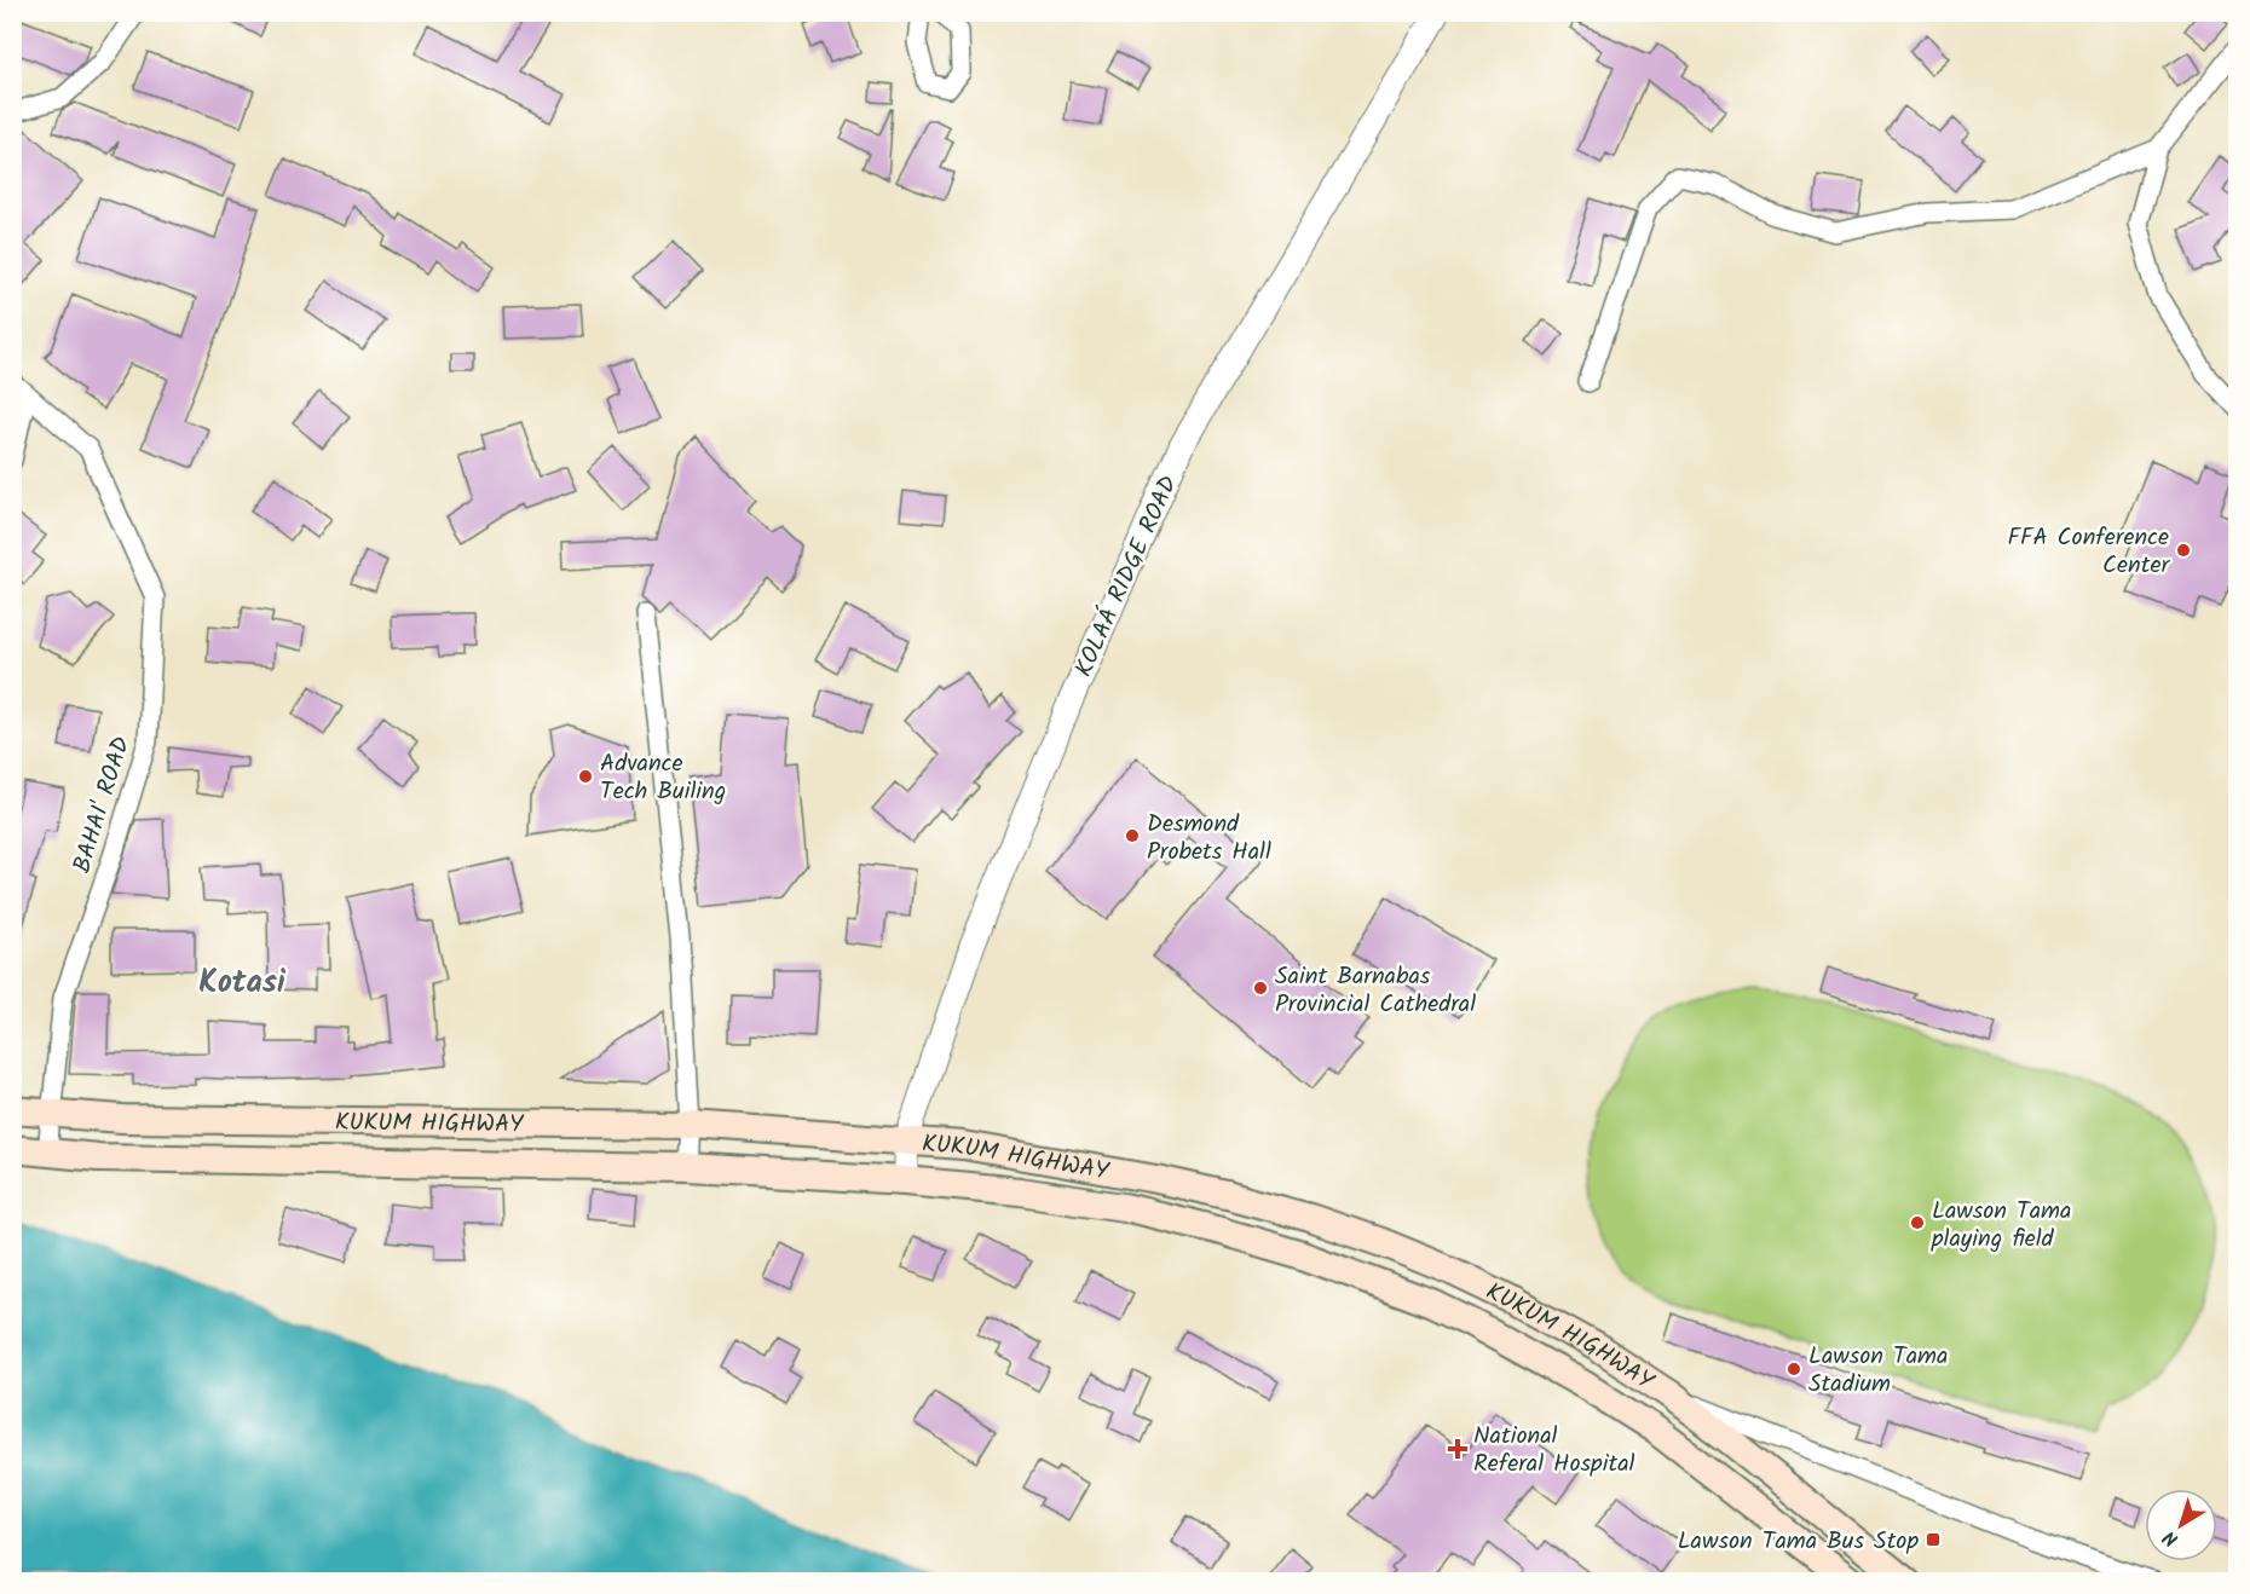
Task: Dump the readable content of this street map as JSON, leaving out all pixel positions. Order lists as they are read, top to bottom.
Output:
{
  "streets": {
    "main road": ["KUKUM HIGHWAY"],
    "street": ["KOLAÁ RIDGE ROAD", "BAHAI' ROAD"]
  },
  "crossings": [
    ["KOLAÁ RIDGE ROAD", "KUKUM HIGHWAY"],
    ["BAHAI' ROAD", "KUKUM HIGHWAY"]
  ],
  "districts": ["Kotasi"],
  "places": {
    "other": [
      "FFA Conference Center",
      "Advance Tech Builing",
      "Desmond Probets Hall",
      "Saint Barnabas Provincial Cathedral",
      "Lawson Tama playing field",
      "Lawson Tama Stadium"
    ],
    "health": ["National Referal Hospital"],
    "transit": ["Lawson Tama Bus Stop"]
  },
  "north": "bottom left"
}
